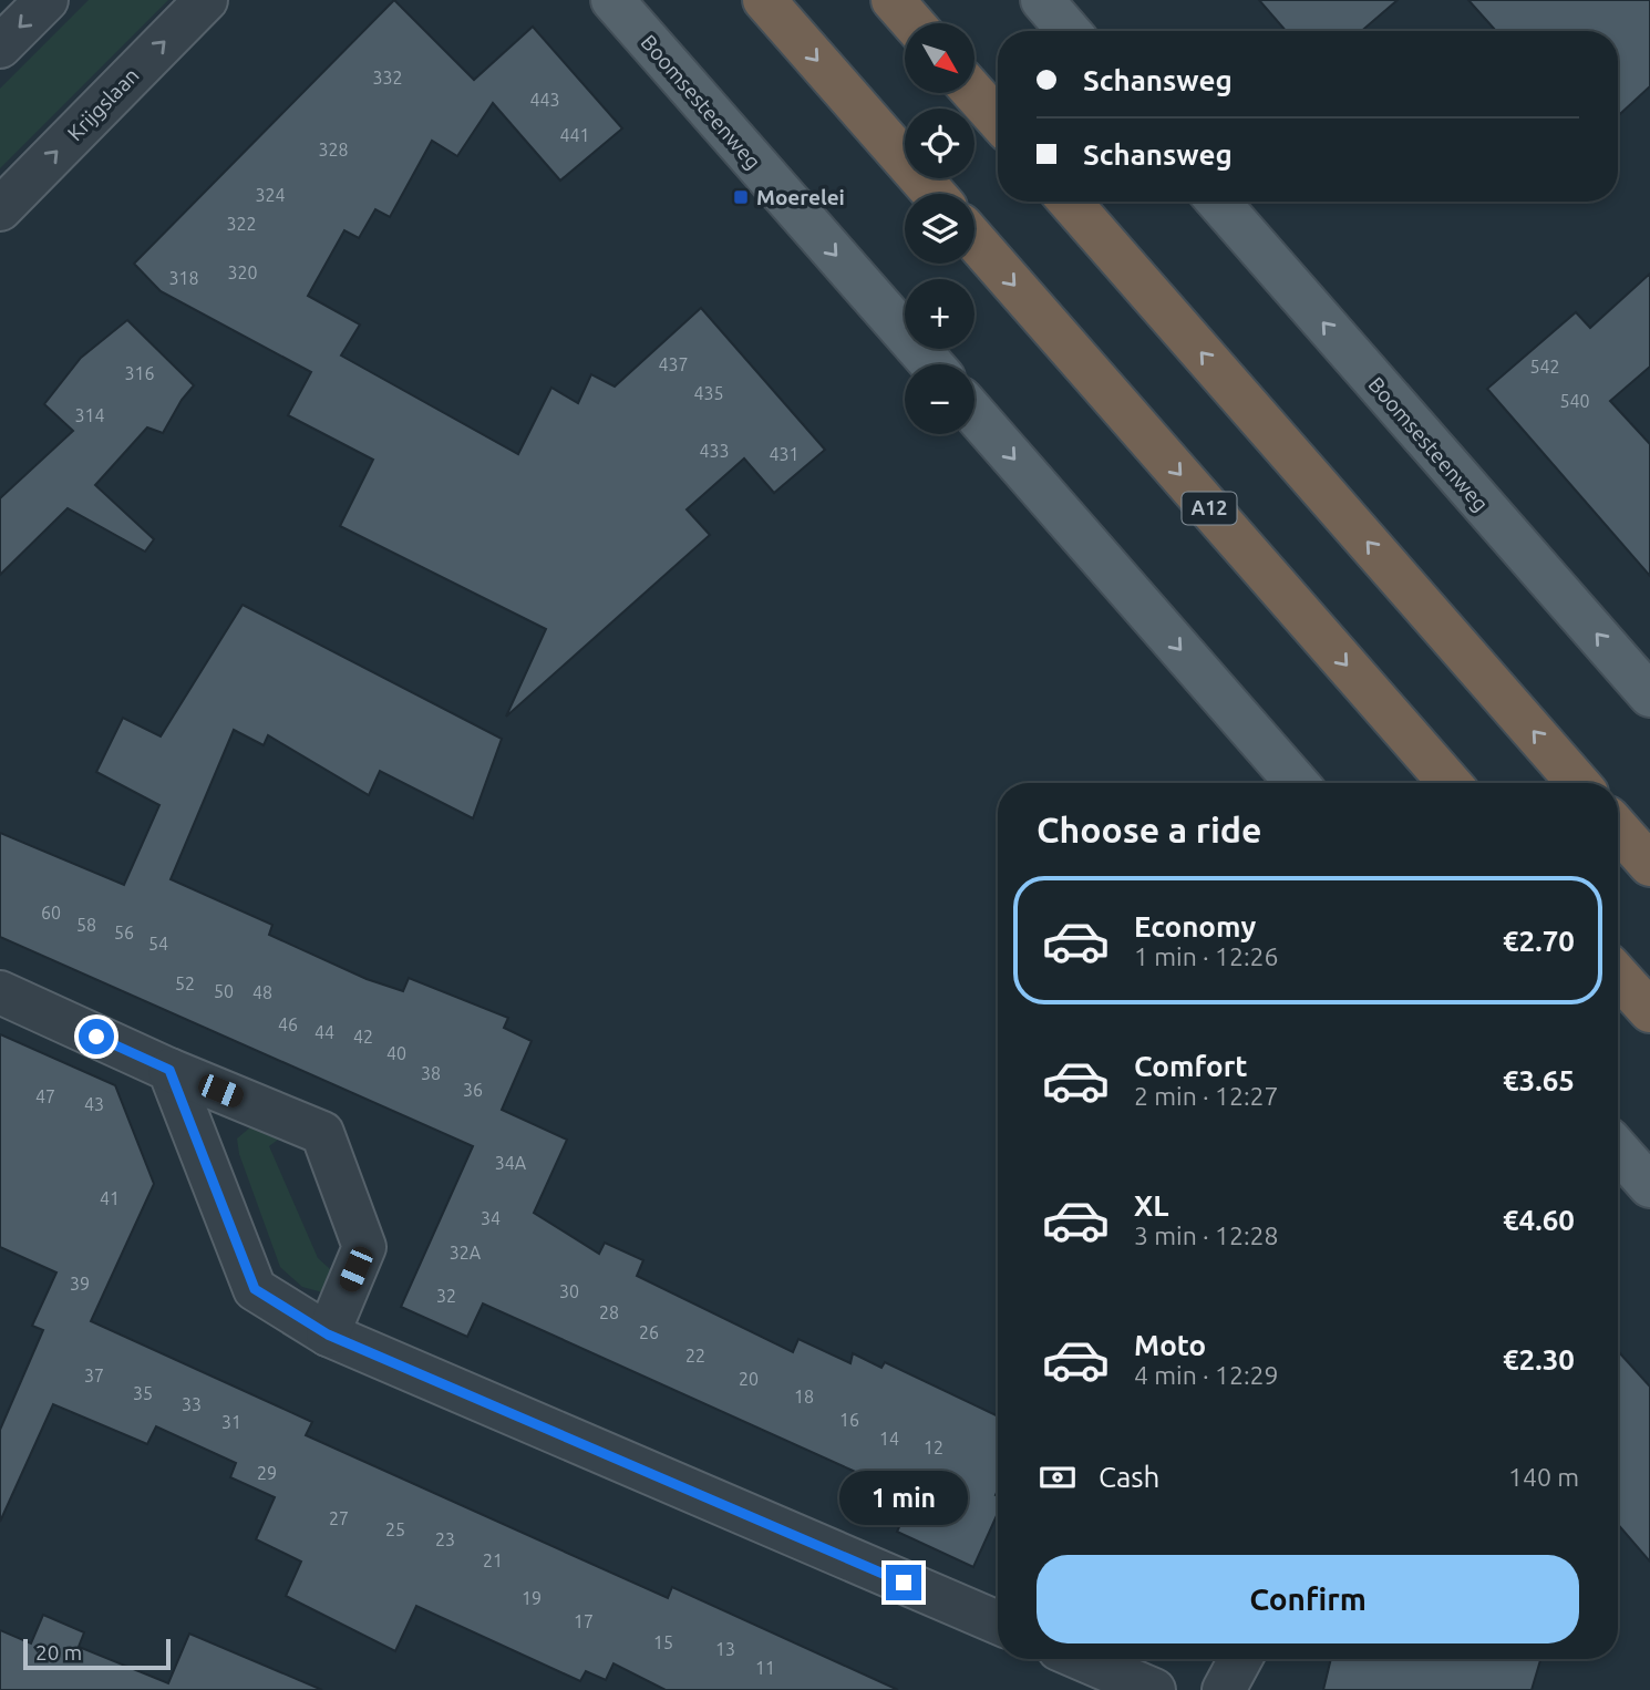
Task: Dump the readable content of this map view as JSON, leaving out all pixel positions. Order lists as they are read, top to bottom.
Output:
{
  "streets": {
    "highway": ["A12"],
    "main road": ["Boomsesteenweg"],
    "street": ["Krijgslaan"]
  },
  "one_way": ["Krijgslaan"],
  "places": {
    "transit": ["Moerelei"]
  },
  "house_numbers": [
    "332",
    "443",
    "441",
    "328",
    "324",
    "322",
    "320",
    "318",
    "437",
    "542",
    "316",
    "435",
    "540",
    "314",
    "433",
    "431",
    "60",
    "58",
    "56",
    "54",
    "52",
    "50",
    "48",
    "46",
    "44",
    "42",
    "40",
    "38",
    "36",
    "47",
    "43",
    "34A",
    "41",
    "34",
    "32A",
    "39",
    "30",
    "32",
    "28",
    "26",
    "22",
    "37",
    "20",
    "35",
    "18",
    "33",
    "16",
    "31",
    "14",
    "12",
    "29",
    "27",
    "25",
    "23",
    "21",
    "19",
    "17",
    "15",
    "13",
    "11"
  ],
  "scale_bar": "20 m",
  "north": "bottom right",
  "page": {
    "map_buttons": ["+", "−"],
    "banner": ["Schansweg", "Schansweg"],
    "heading": "Choose a ride",
    "list": [
      {
        "name": "Economy",
        "note": "1 min · 12:26",
        "value": "€2.70"
      },
      {
        "name": "Comfort",
        "note": "2 min · 12:27",
        "value": "€3.65"
      },
      {
        "name": "XL",
        "note": "3 min · 12:28",
        "value": "€4.60"
      },
      {
        "name": "Moto",
        "note": "4 min · 12:29",
        "value": "€2.30"
      }
    ],
    "pay": ["Cash", "140 m"],
    "bubble": "1 min",
    "buttons": "Confirm",
    "scale": "20 m"
  }
}
